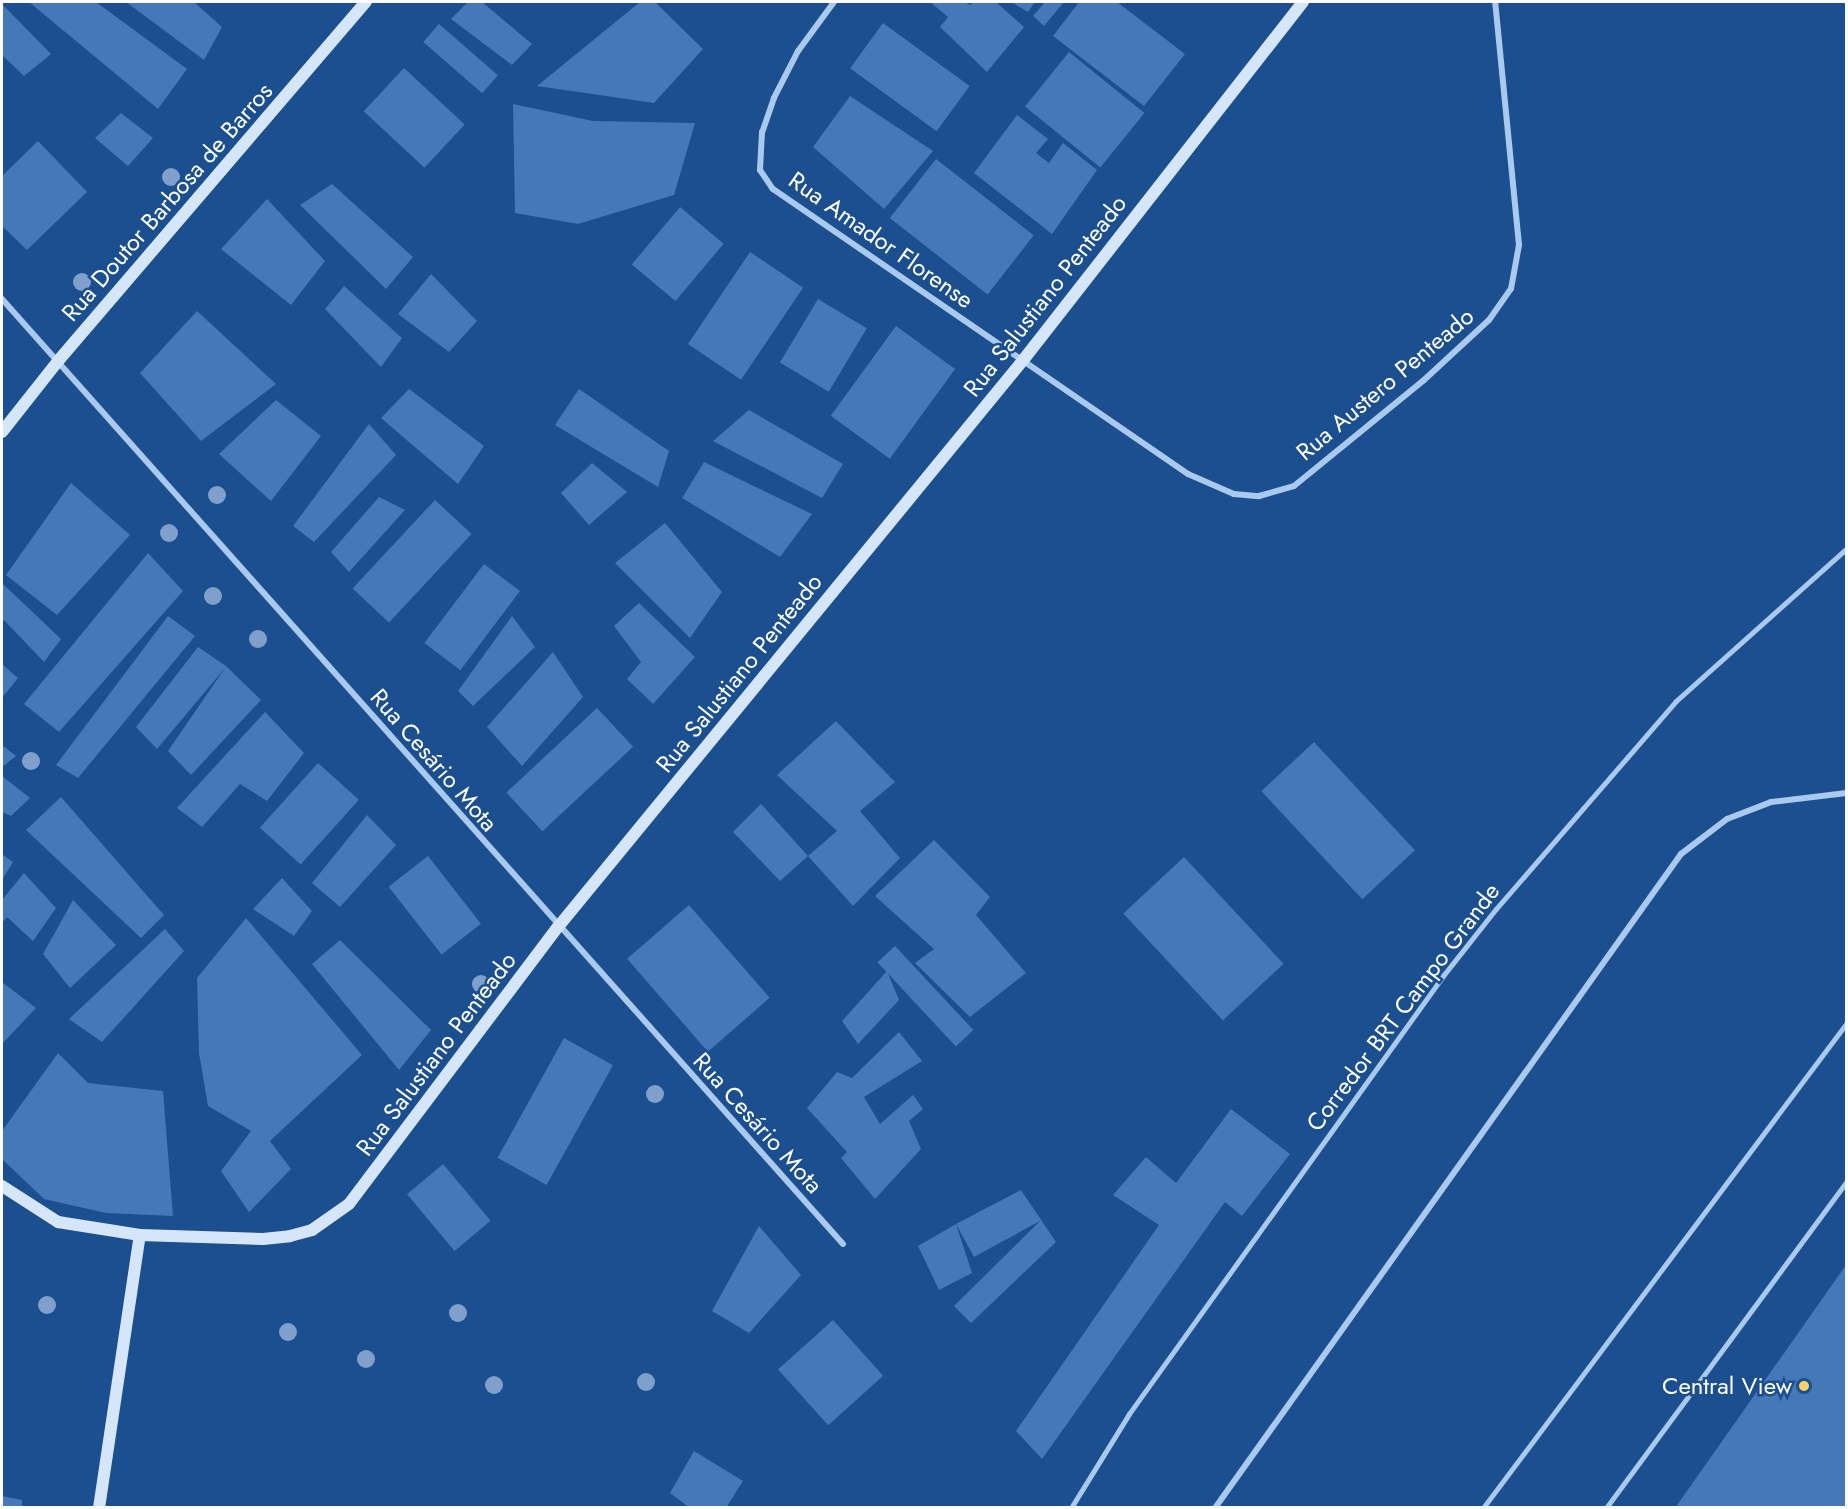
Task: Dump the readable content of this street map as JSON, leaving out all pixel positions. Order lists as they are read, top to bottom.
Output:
{
  "streets": {
    "street": [
      "Rua Doutor Barbosa de Barros",
      "Rua Amador Florense",
      "Rua Salustiano Penteado",
      "Rua Austero Penteado",
      "Rua Cesário Mota"
    ],
    "lane": ["Corredor BRT Campo Grande"]
  },
  "crossings": [
    ["Rua Doutor Barbosa de Barros", "Rua Cesário Mota"],
    ["Rua Amador Florense", "Rua Salustiano Penteado"],
    ["Rua Amador Florense", "Rua Austero Penteado"],
    ["Rua Salustiano Penteado", "Rua Austero Penteado"],
    ["Rua Salustiano Penteado", "Rua Cesário Mota"]
  ],
  "places": ["Central View"]
}
